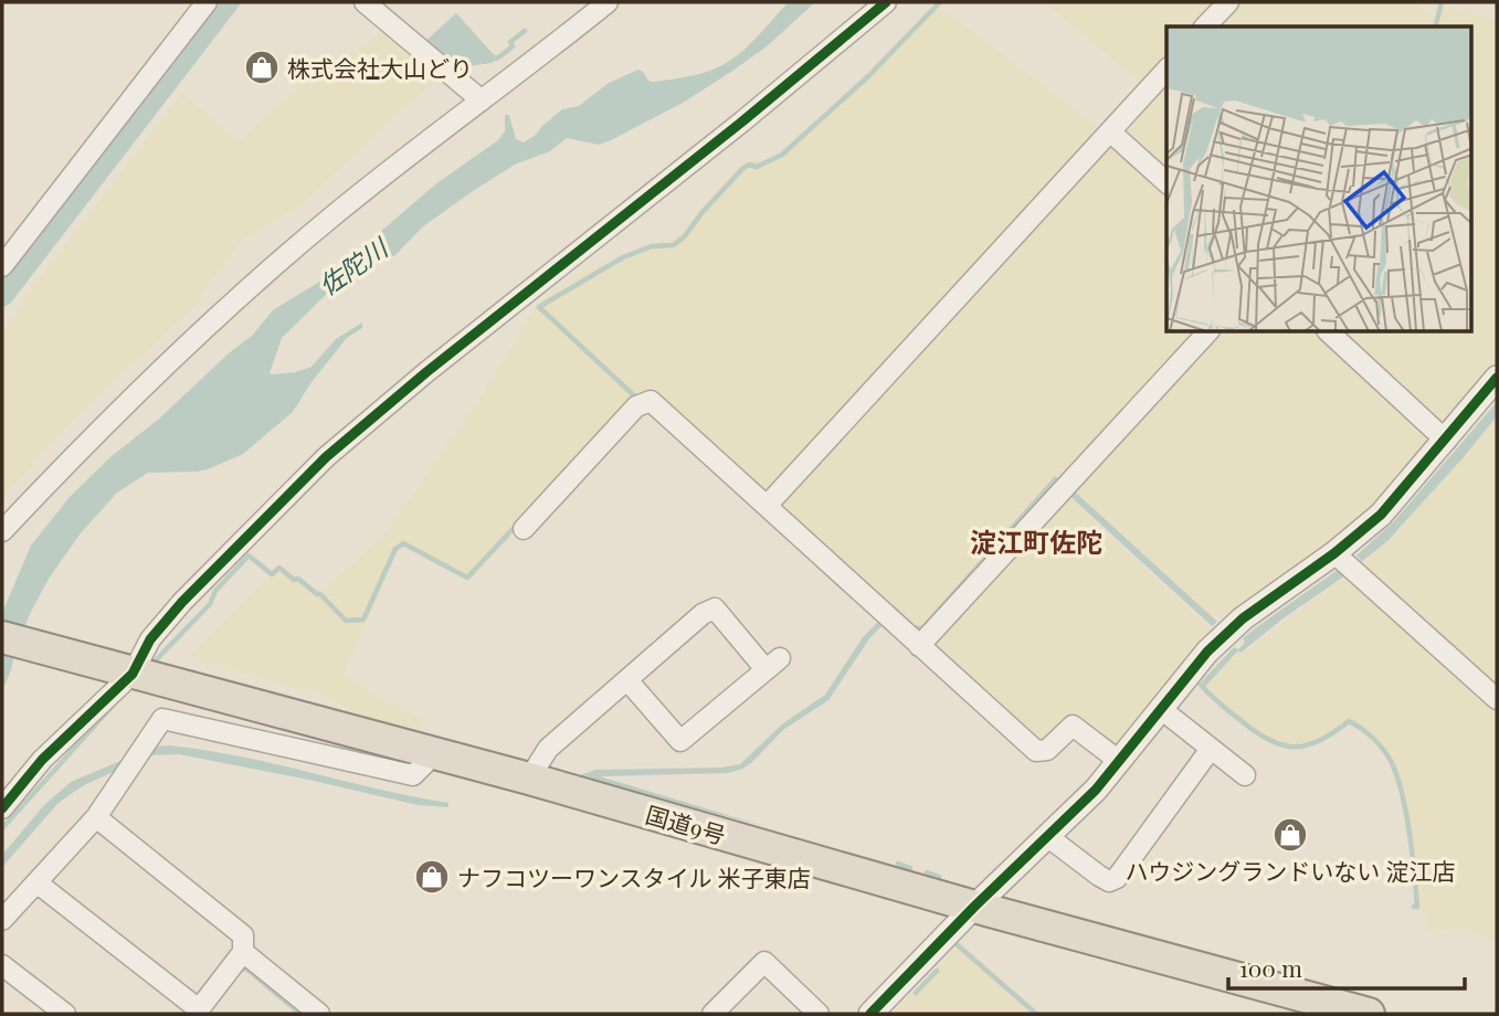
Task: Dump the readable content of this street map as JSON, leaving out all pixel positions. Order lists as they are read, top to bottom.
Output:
{
  "streets": {
    "highway": ["国道9号"]
  },
  "districts": ["淀江町佐陀"],
  "water": ["佐陀川"],
  "places": {
    "shop": ["株式会社大山どり", "ハウジングランドいない 淀江店", "ナフコツーワンスタイル 米子東店"]
  },
  "scale_bar": "100 m"
}
